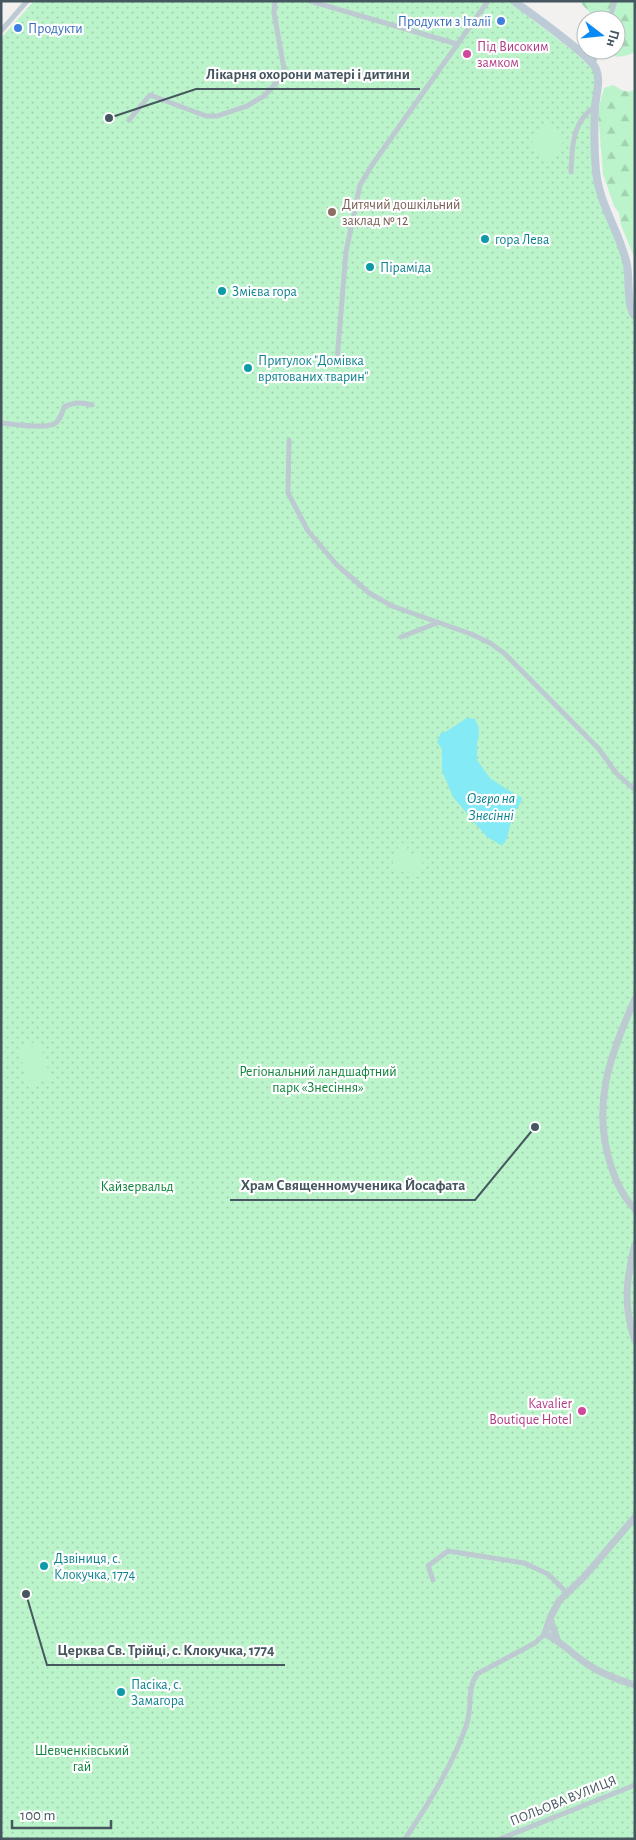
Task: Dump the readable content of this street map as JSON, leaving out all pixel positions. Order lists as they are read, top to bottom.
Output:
{
  "streets": {
    "street": ["ПОЛЬОВА ВУЛИЦЯ"]
  },
  "water": ["Озеро на Знесінні"],
  "parks": ["Регіональний ландшафтний парк «Знесіння»", "Кайзервальд", "Шевченківський гай"],
  "places": [
    "Продукти з Італії",
    "Продукти",
    "Під Високим замком",
    "Лікарня охорони матері і дитини",
    "Дитячий дошкільний заклад № 12",
    "гора Лева",
    "Піраміда",
    "Змієва гора",
    "Притулок \"Домівка врятованих тварин\"",
    "Храм Священномученика Йосафата",
    "Kavalier Boutique Hotel",
    "Дзвіниця, с. Клокучка, 1774",
    "Церква Св. Трійці, с. Клокучка, 1774",
    "Пасіка, с. Замагора"
  ],
  "scale_bar": "100 m",
  "north": "right"
}
